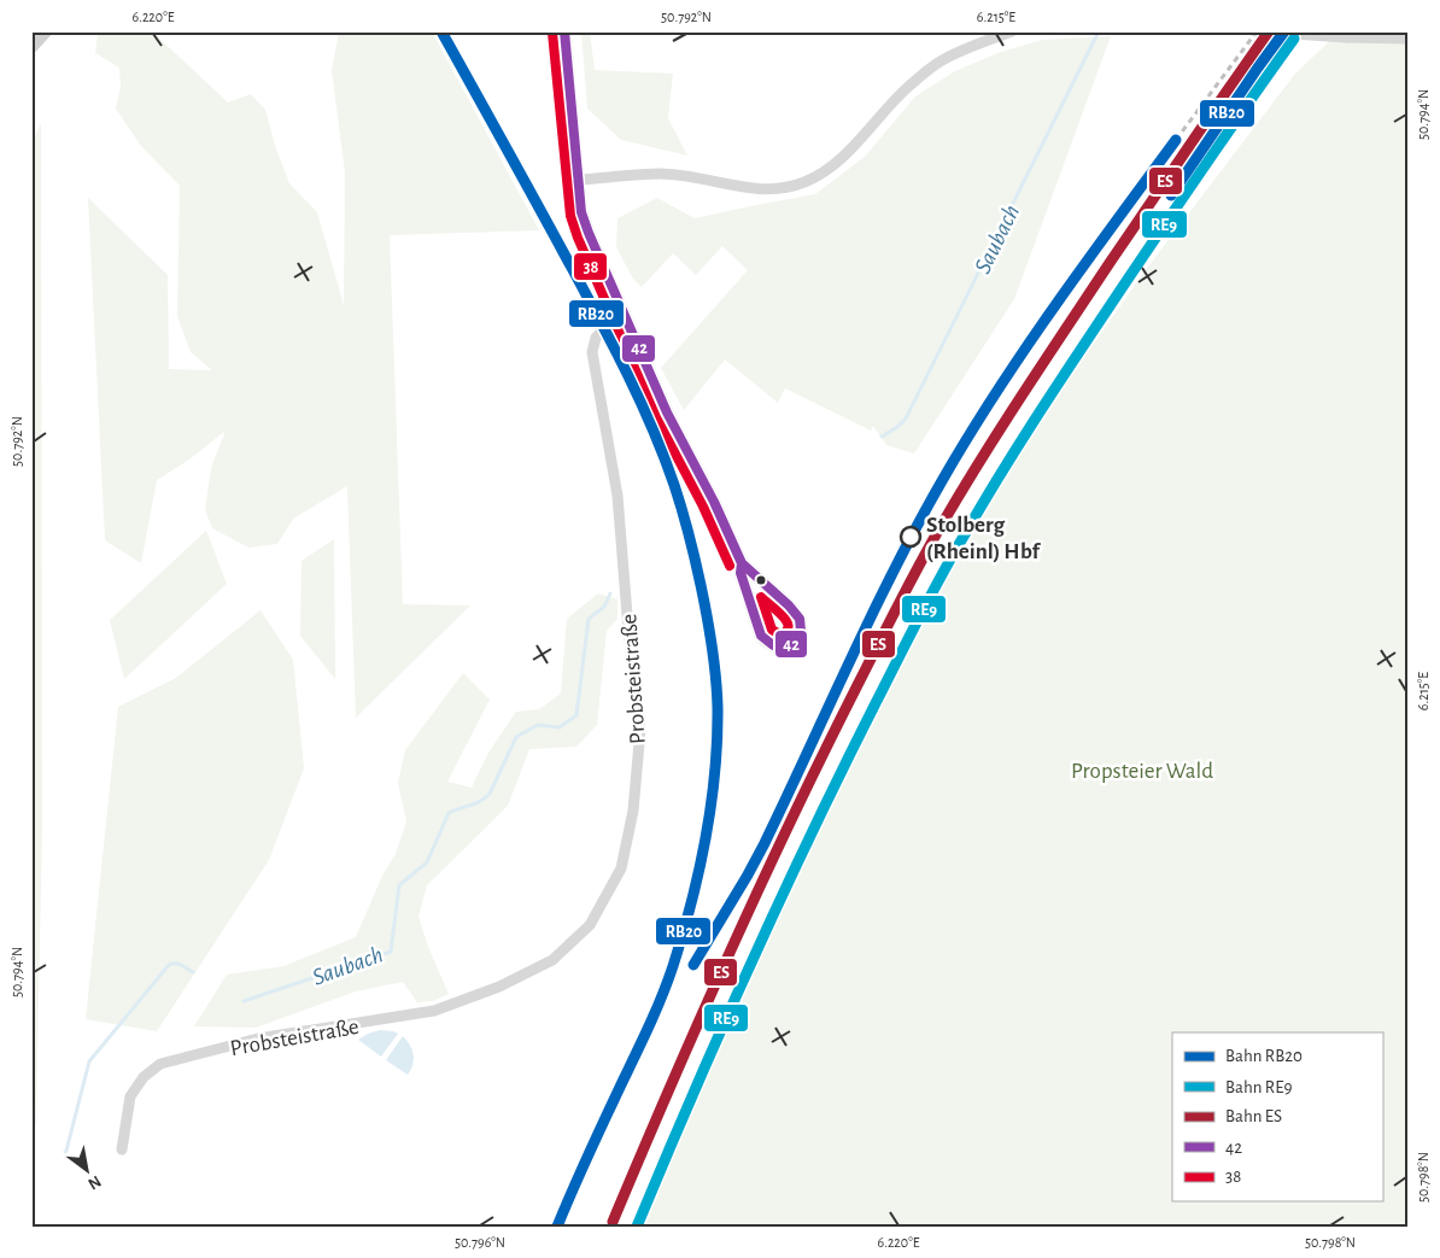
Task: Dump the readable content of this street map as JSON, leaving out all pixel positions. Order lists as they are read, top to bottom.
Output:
{
  "streets": {
    "street": ["Probsteistraße"]
  },
  "water": ["Saubach"],
  "parks": ["Propsteier Wald"],
  "places": ["Stolberg (Rheinl) Hbf"],
  "lines": [
    "rail line RB20",
    "rail line ES",
    "transit line 42",
    "transit line 38",
    "rail line RE9"
  ],
  "legend": [
    "Bahn RB20",
    "Bahn RE9",
    "Bahn ES",
    "42",
    "38"
  ],
  "north": "bottom right",
  "coordinates": [
    "6.220°E",
    "50.792°N",
    "6.215°E",
    "50.794°N",
    "50.798°N",
    "50.796°N"
  ]
}
